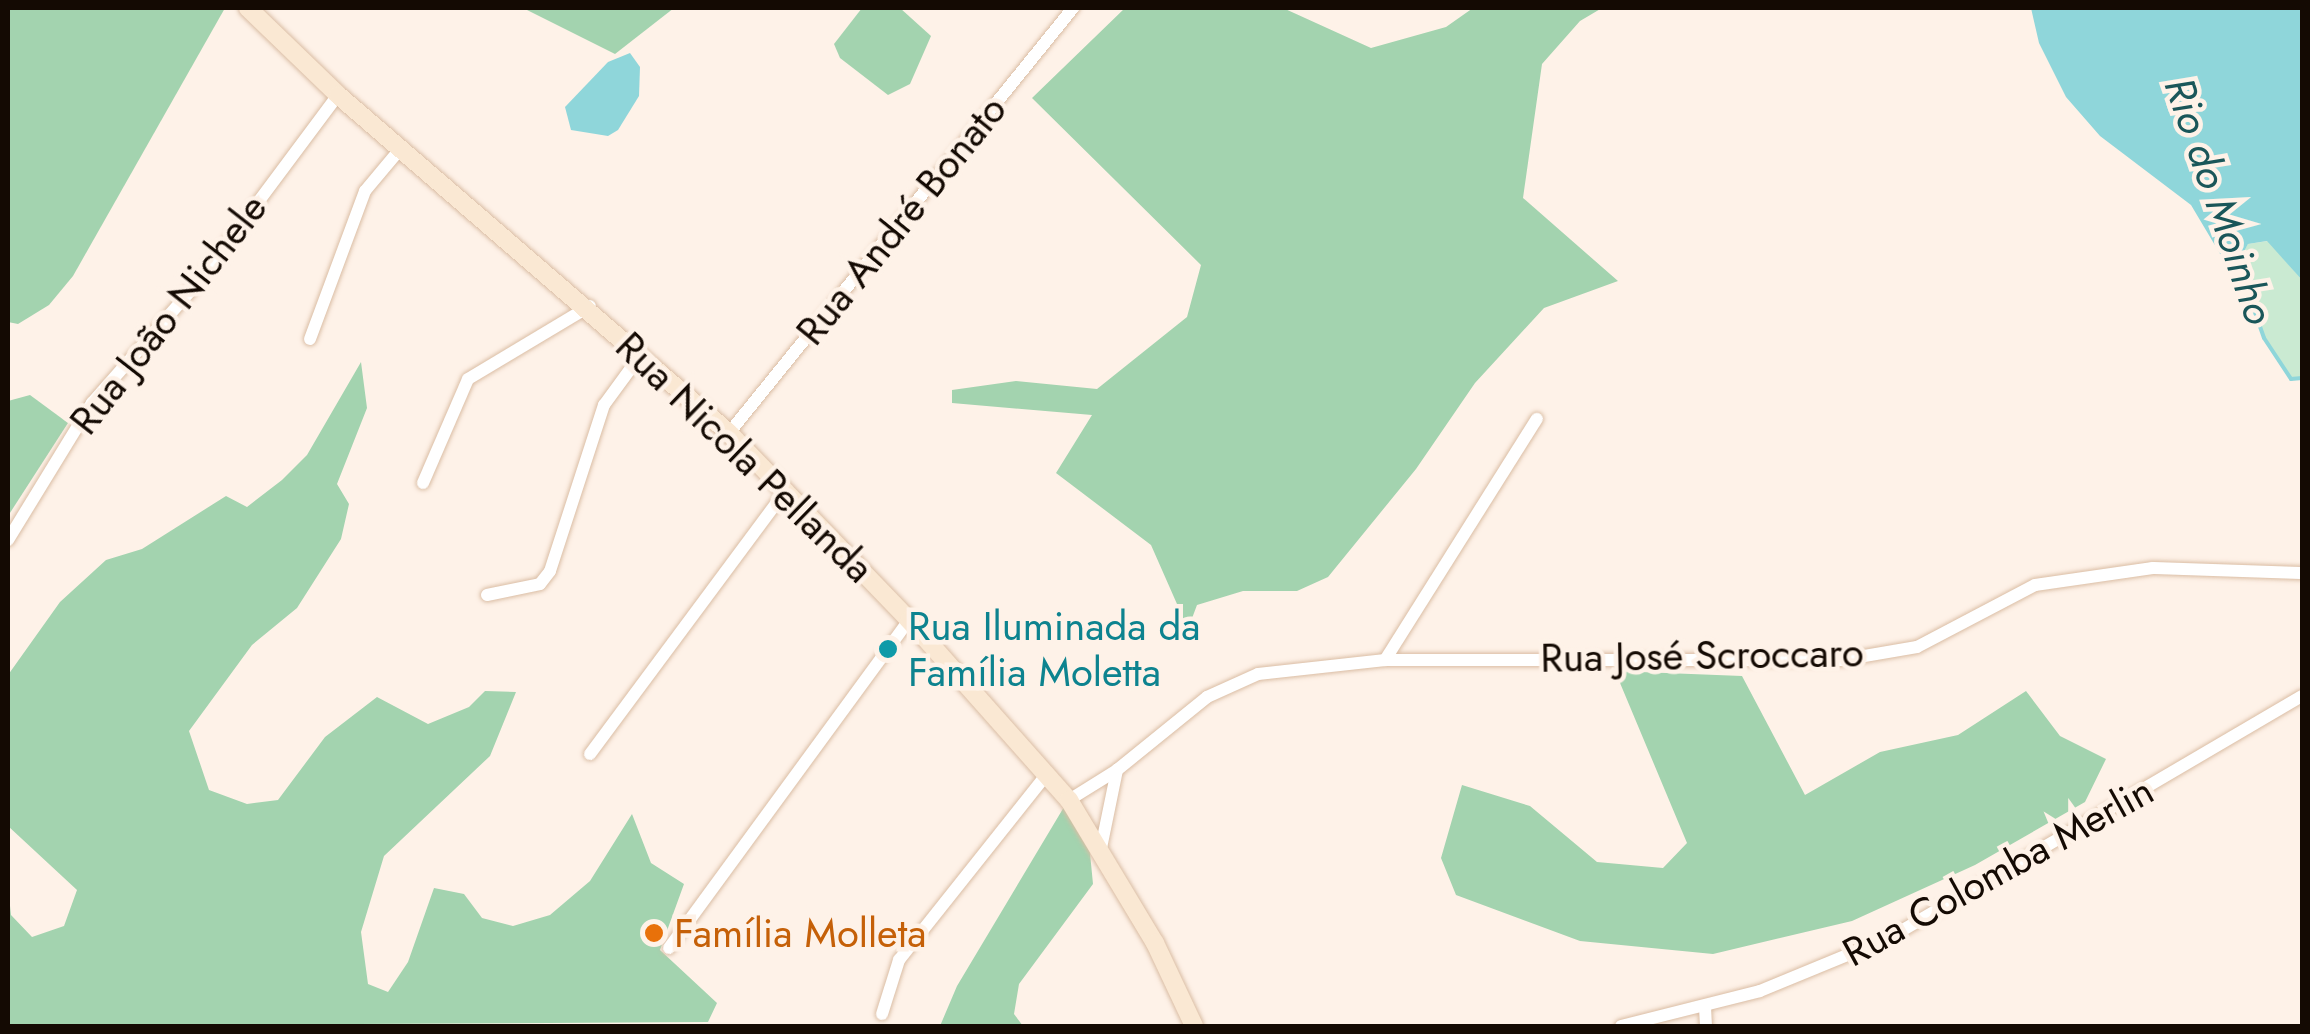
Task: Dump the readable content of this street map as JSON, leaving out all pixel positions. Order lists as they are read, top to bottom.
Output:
{
  "streets": {
    "main road": ["Rua Nicola Pellanda"],
    "street": [
      "Rua André Bonato",
      "Rua João Nichele",
      "Rua José Scroccaro",
      "Rua Colomba Merlin"
    ]
  },
  "crossings": [
    ["Rua André Bonato", "Rua Nicola Pellanda"],
    ["Rua João Nichele", "Rua Nicola Pellanda"],
    ["Rua Nicola Pellanda", "Rua José Scroccaro"]
  ],
  "water": ["Rio do Moinho"],
  "places": ["Rua Iluminada da Família Moletta", "Família Molleta"]
}
